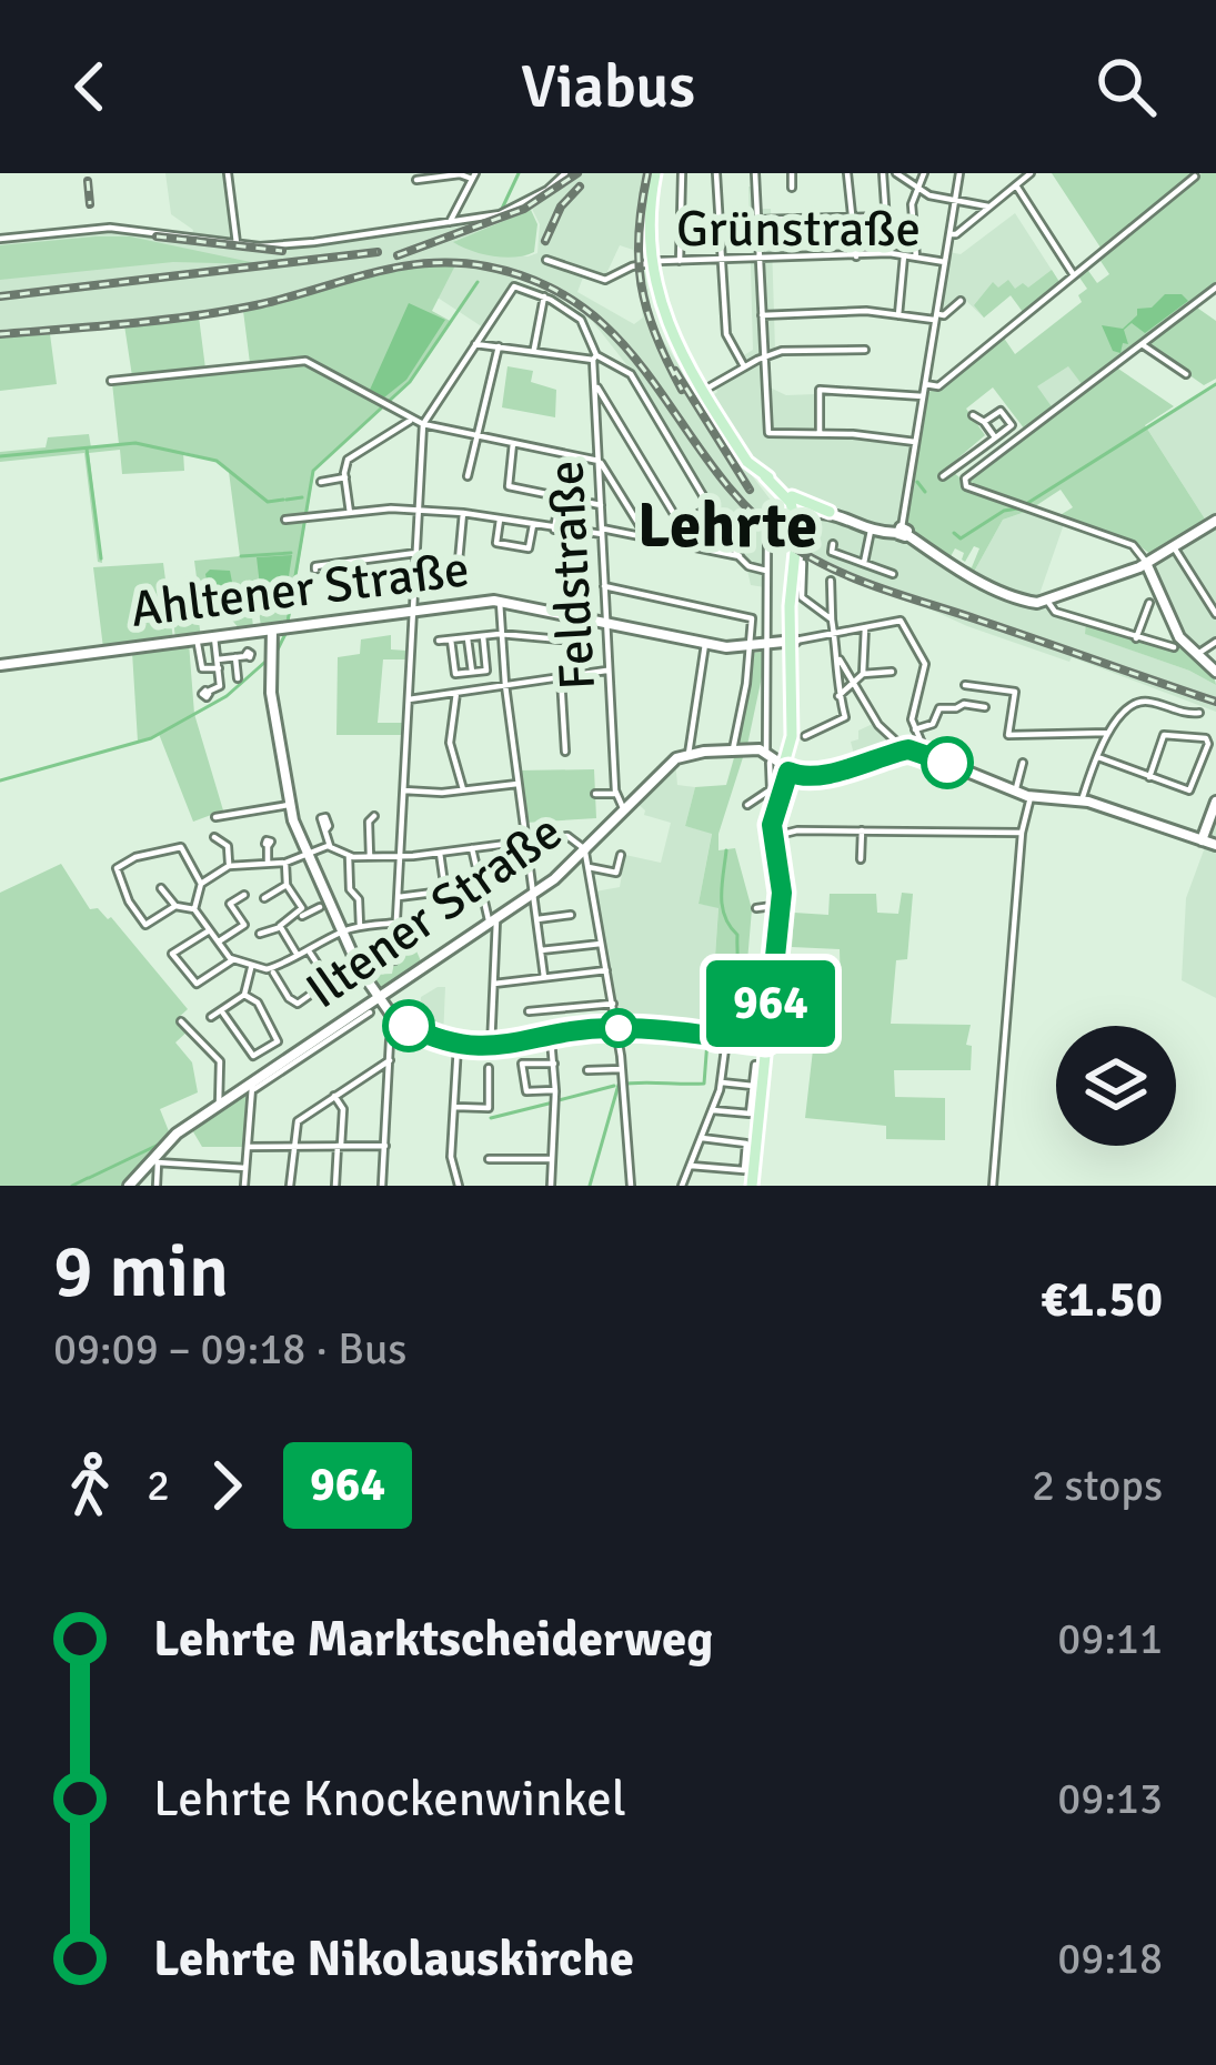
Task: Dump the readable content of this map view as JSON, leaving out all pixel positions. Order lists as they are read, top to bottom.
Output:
{
  "streets": {
    "street": [
      "Grünstraße",
      "Feldstraße",
      "Ahltener Straße",
      "Iltener Straße"
    ]
  },
  "crossings": [
    ["Feldstraße", "Ahltener Straße"],
    ["Feldstraße", "Iltener Straße"]
  ],
  "districts": ["Lehrte"],
  "lines": ["bus line 964"],
  "page": {
    "header": "Viabus",
    "on_map": "964",
    "heading": ["9 min", "09:09 – 09:18 · Bus", "€1.50"],
    "legs": ["2", "964", "2 stops"],
    "list": [
      {
        "name": "Lehrte Marktscheiderweg",
        "value": "09:11"
      },
      {
        "name": "Lehrte Knockenwinkel",
        "value": "09:13"
      },
      {
        "name": "Lehrte Nikolauskirche",
        "value": "09:18"
      }
    ]
  }
}
